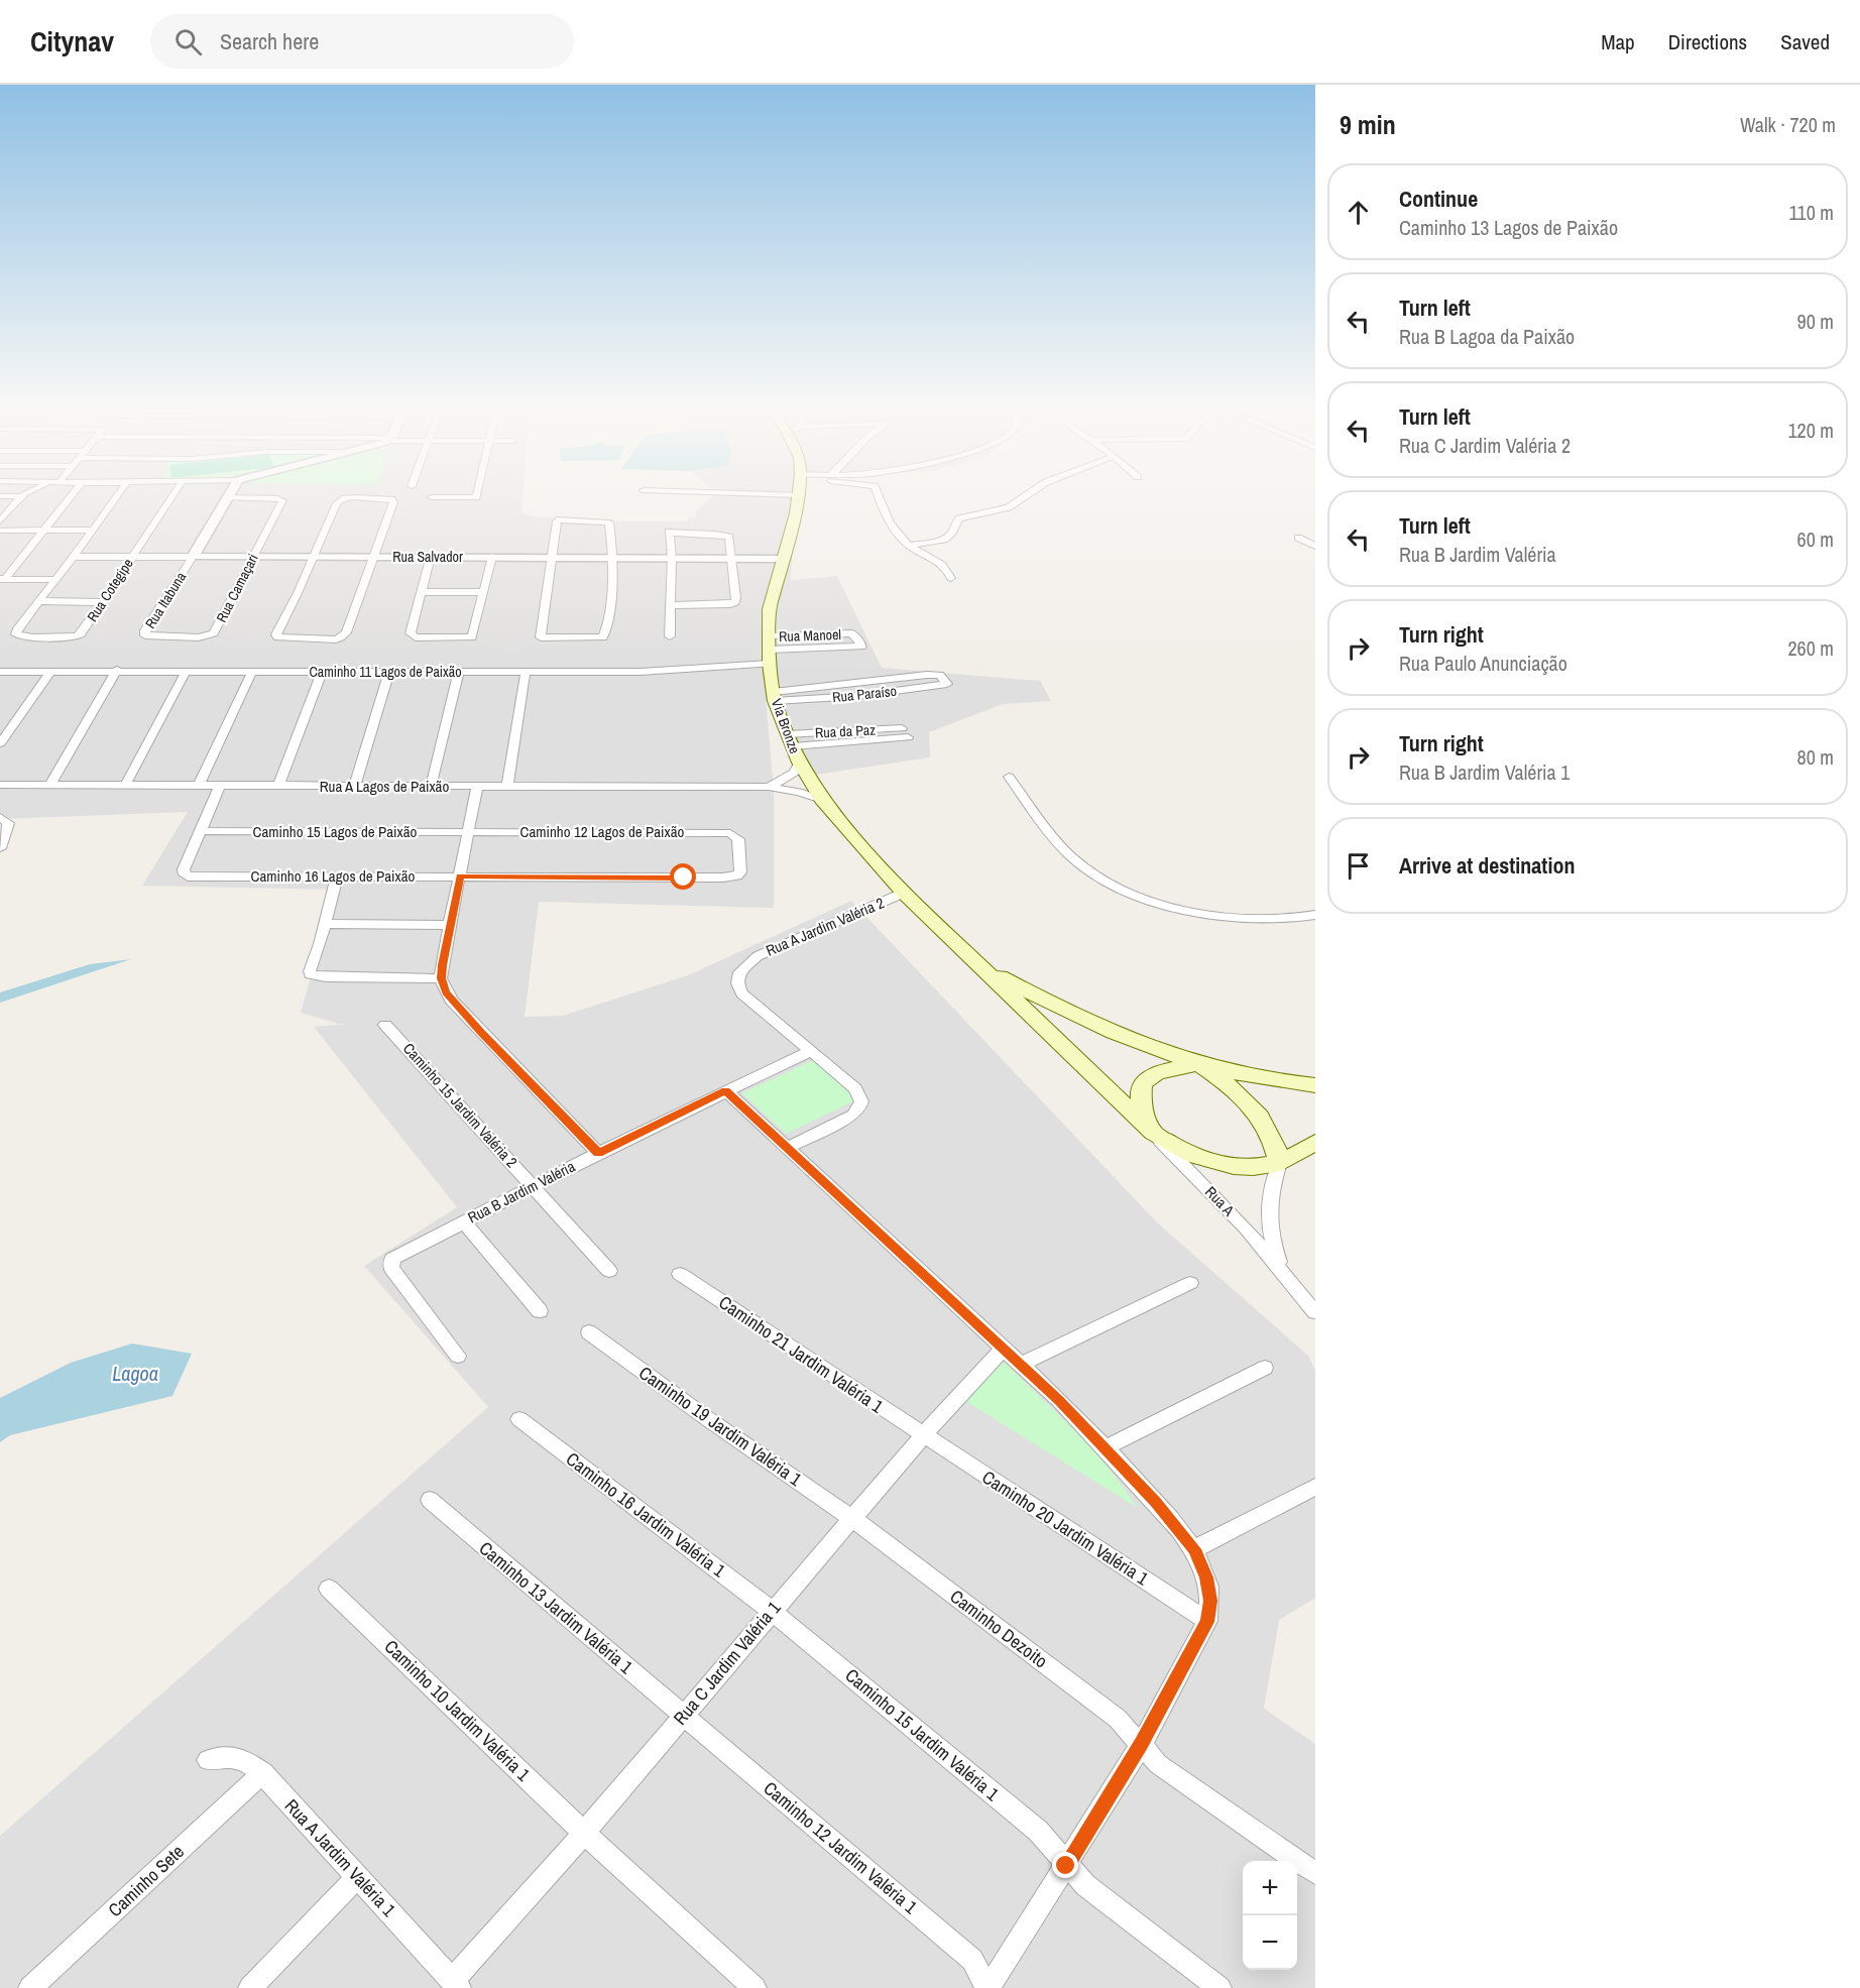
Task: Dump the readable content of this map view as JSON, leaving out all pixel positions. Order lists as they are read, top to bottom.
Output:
{
  "streets": {
    "main road": ["Via Bronze"],
    "street": [
      "Rua Salvador",
      "Rua Camaçari",
      "Rua Cotegipe",
      "Rua Itabuna",
      "Rua Manoel",
      "Caminho 11 Lagos de Paixão",
      "Rua Paraíso",
      "Rua A Lagos de Paixão",
      "Caminho 15 Lagos de Paixão",
      "Caminho 12 Lagos de Paixão",
      "Caminho 16 Lagos de Paixão",
      "Rua A Jardim Valéria 2",
      "Caminho 15 Jardim Valéria 2",
      "Rua B Jardim Valéria",
      "Rua A",
      "Caminho 21 Jardim Valéria 1",
      "Caminho 19 Jardim Valéria 1",
      "Caminho 16 Jardim Valéria 1",
      "Caminho 20 Jardim Valéria 1",
      "Caminho 13 Jardim Valéria 1",
      "Caminho Dezoito",
      "Rua C Jardim Valéria 1",
      "Caminho 10 Jardim Valéria 1",
      "Caminho 15 Jardim Valéria 1",
      "Caminho 12 Jardim Valéria 1",
      "Rua A Jardim Valéria 1",
      "Caminho Sete"
    ]
  },
  "crossings": [
    ["Rua Salvador", "Rua Camaçari"],
    ["Rua Salvador", "Rua Cotegipe"],
    ["Rua Salvador", "Rua Itabuna"],
    ["Rua Salvador", "Via Bronze"],
    ["Rua Camaçari", "Rua Itabuna"],
    ["Rua Manoel", "Caminho 11 Lagos de Paixão"],
    ["Rua Manoel", "Via Bronze"],
    ["Caminho 11 Lagos de Paixão", "Via Bronze"],
    ["Rua Paraíso", "Via Bronze"],
    ["Via Bronze", "Rua A Lagos de Paixão"],
    ["Via Bronze", "Rua A Jardim Valéria 2"],
    ["Caminho 15 Lagos de Paixão", "Caminho 12 Lagos de Paixão"],
    ["Caminho 15 Lagos de Paixão", "Caminho 16 Lagos de Paixão"],
    ["Caminho 12 Lagos de Paixão", "Caminho 16 Lagos de Paixão"],
    ["Rua A Jardim Valéria 2", "Rua B Jardim Valéria"],
    ["Caminho 15 Jardim Valéria 2", "Rua B Jardim Valéria"],
    ["Caminho 21 Jardim Valéria 1", "Caminho 20 Jardim Valéria 1"],
    ["Caminho 21 Jardim Valéria 1", "Rua C Jardim Valéria 1"],
    ["Caminho 19 Jardim Valéria 1", "Caminho Dezoito"],
    ["Caminho 19 Jardim Valéria 1", "Rua C Jardim Valéria 1"],
    ["Caminho 16 Jardim Valéria 1", "Rua C Jardim Valéria 1"],
    ["Caminho 16 Jardim Valéria 1", "Caminho 15 Jardim Valéria 1"],
    ["Caminho 20 Jardim Valéria 1", "Rua C Jardim Valéria 1"],
    ["Caminho 13 Jardim Valéria 1", "Rua C Jardim Valéria 1"],
    ["Caminho 13 Jardim Valéria 1", "Caminho 12 Jardim Valéria 1"],
    ["Caminho Dezoito", "Rua C Jardim Valéria 1"],
    ["Rua C Jardim Valéria 1", "Caminho 10 Jardim Valéria 1"],
    ["Rua C Jardim Valéria 1", "Caminho 15 Jardim Valéria 1"],
    ["Rua C Jardim Valéria 1", "Caminho 12 Jardim Valéria 1"],
    ["Rua C Jardim Valéria 1", "Rua A Jardim Valéria 1"],
    ["Rua A Jardim Valéria 1", "Caminho Sete"]
  ],
  "water": ["Lagoa"],
  "page": {
    "header": "Citynav",
    "search": "Search here",
    "nav": ["Map", "Directions", "Saved"],
    "heading": ["9 min", "Walk · 720 m"],
    "list": [
      ["Continue", "Caminho 13 Lagos de Paixão", "110 m"],
      ["Turn left", "Rua B Lagoa da Paixão", "90 m"],
      ["Turn left", "Rua C Jardim Valéria 2", "120 m"],
      ["Turn left", "Rua B Jardim Valéria", "60 m"],
      ["Turn right", "Rua Paulo Anunciação", "260 m"],
      ["Turn right", "Rua B Jardim Valéria 1", "80 m"],
      "Arrive at destination"
    ],
    "map_buttons": ["+", "−"]
  }
}
